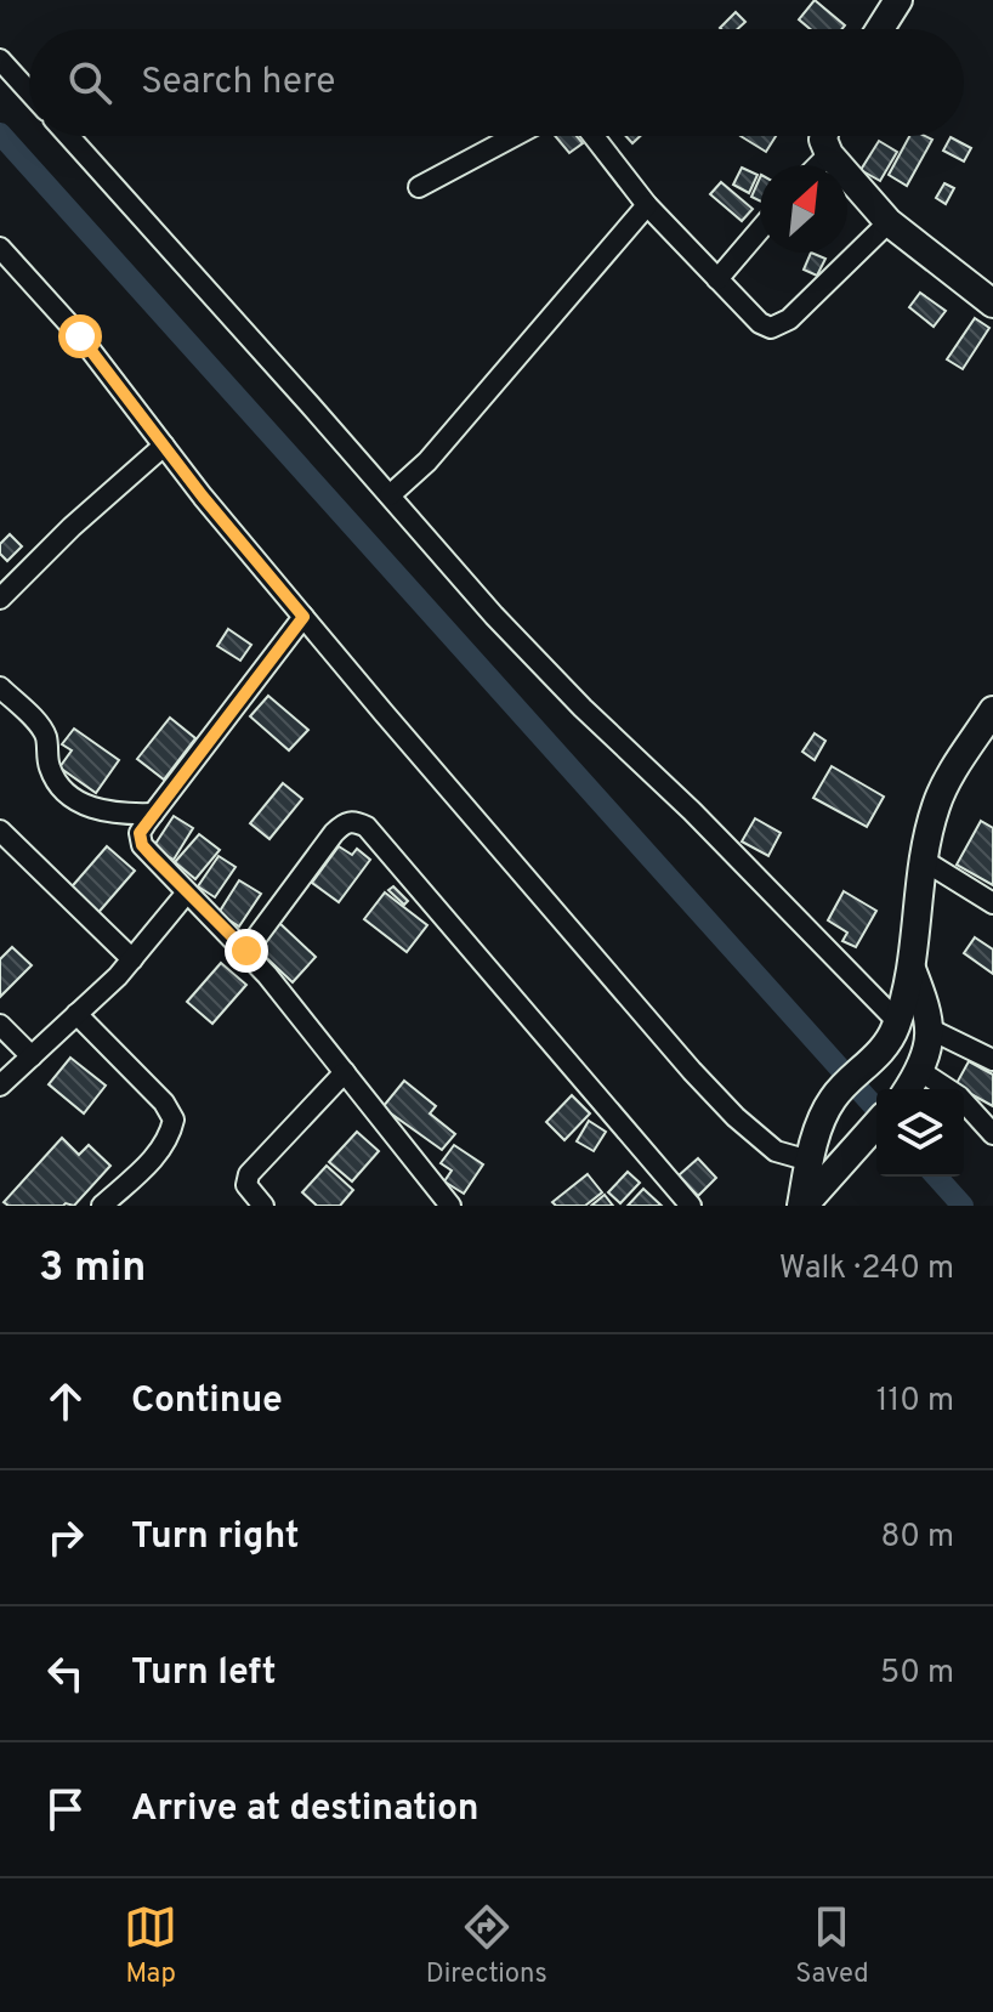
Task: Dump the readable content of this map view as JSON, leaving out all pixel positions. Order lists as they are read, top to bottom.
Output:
{
  "north": "top right",
  "page": {
    "search": "Search here",
    "heading": ["3 min", "Walk · 240 m"],
    "list": [
      ["Continue", "110 m"],
      ["Turn right", "80 m"],
      ["Turn left", "50 m"],
      "Arrive at destination"
    ],
    "nav": ["Map", "Directions", "Saved"]
  }
}
